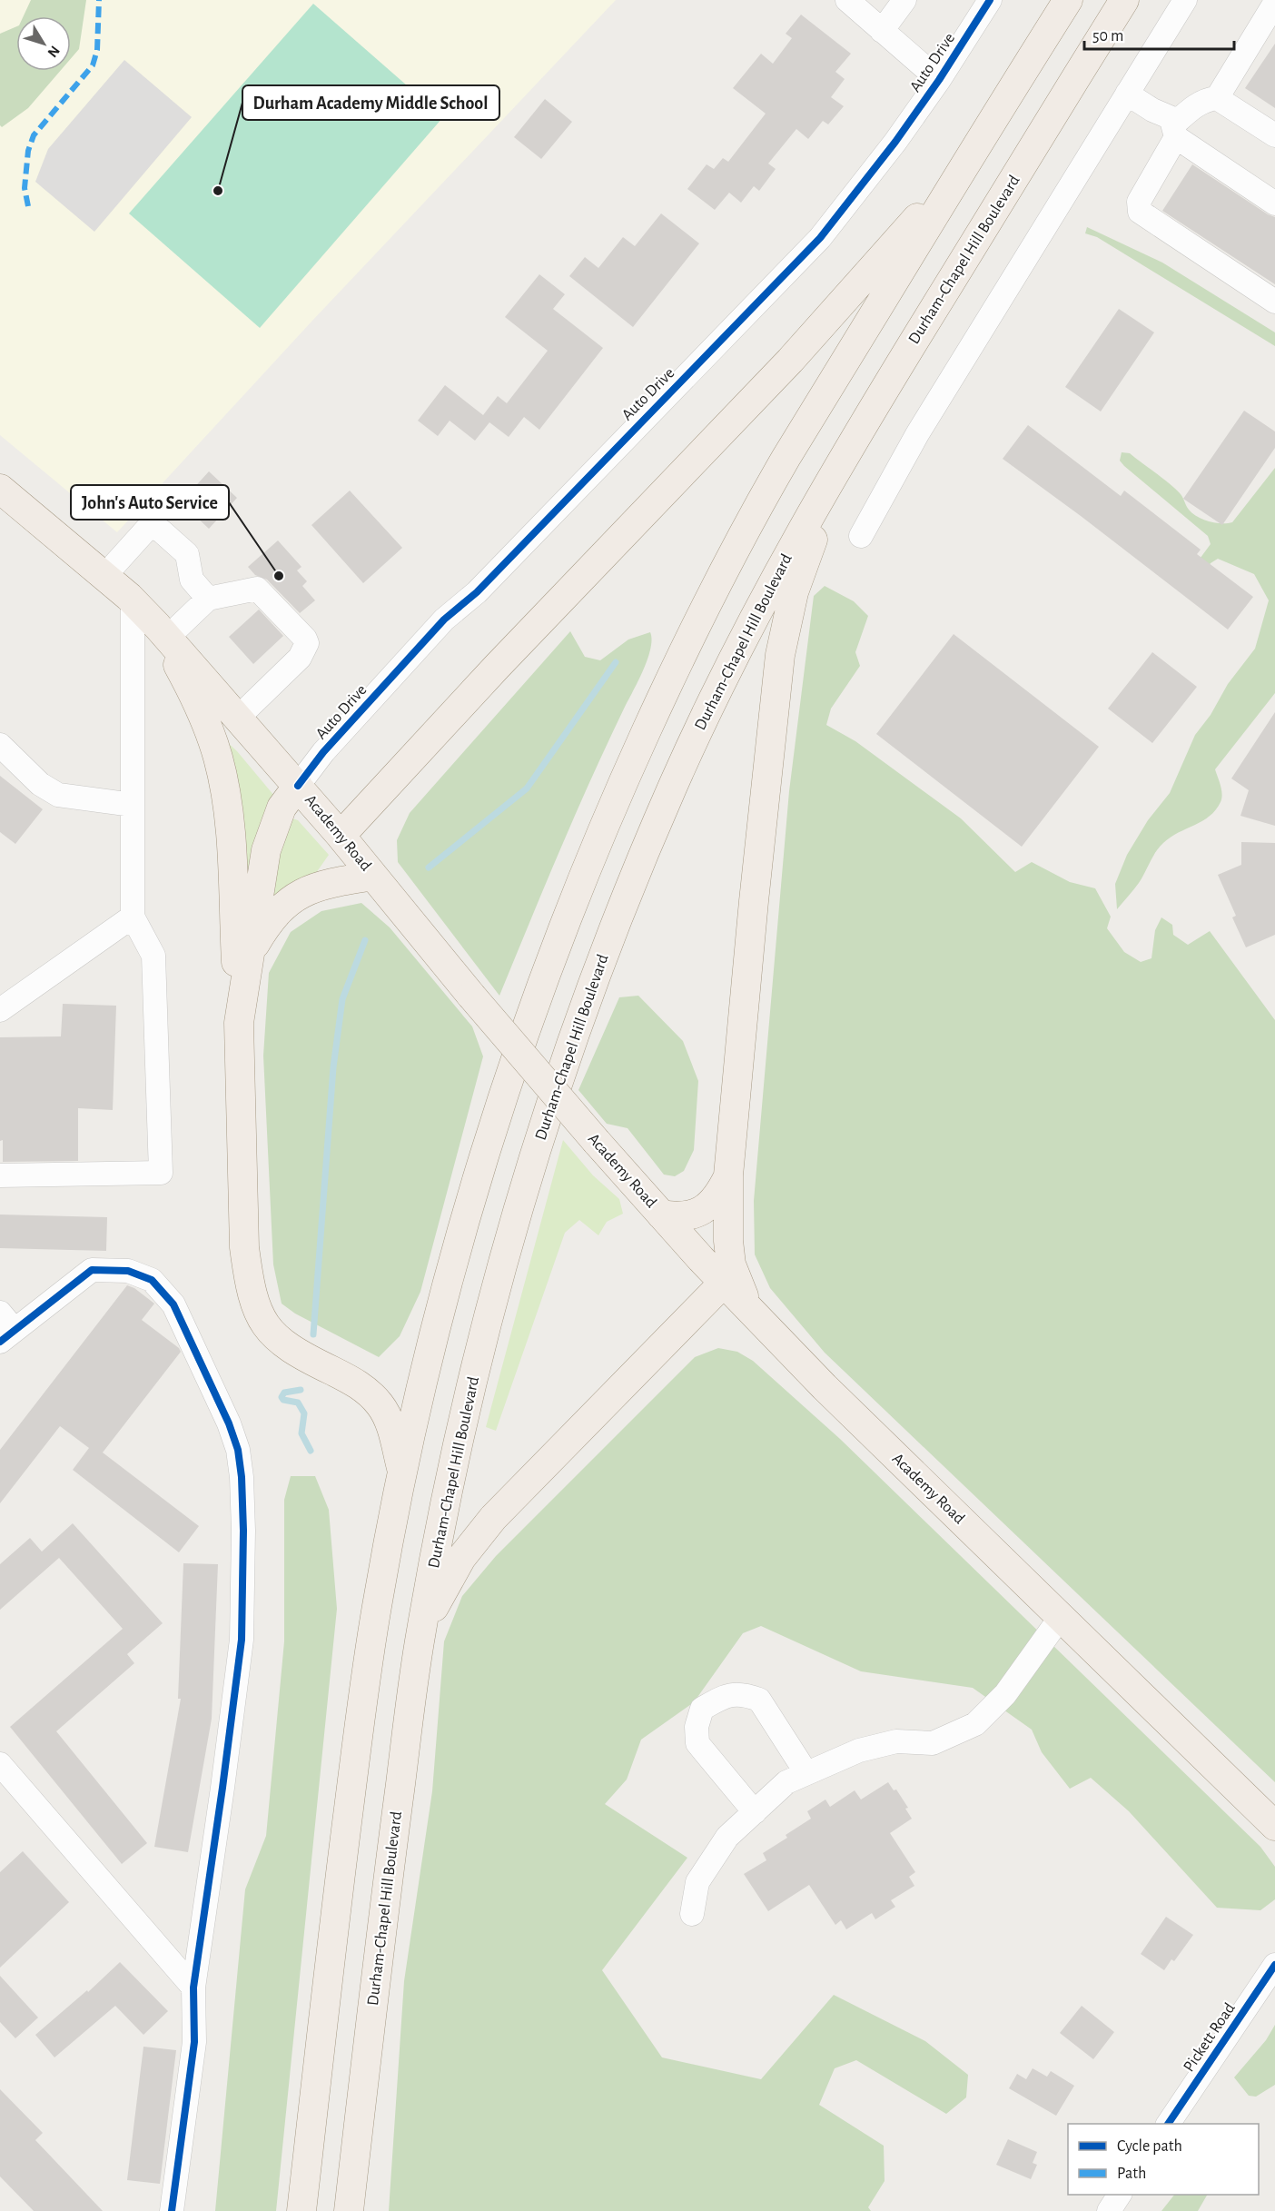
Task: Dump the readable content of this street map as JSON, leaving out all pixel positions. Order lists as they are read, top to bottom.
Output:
{
  "streets": {
    "main road": ["Durham-Chapel Hill Boulevard", "Academy Road"],
    "street": ["Auto Drive", "Pickett Road"]
  },
  "crossings": [
    ["Auto Drive", "Academy Road"]
  ],
  "places": ["Durham Academy Middle School", "John's Auto Service"],
  "legend": ["Cycle path", "Path"],
  "scale_bar": "50 m",
  "north": "bottom right"
}
